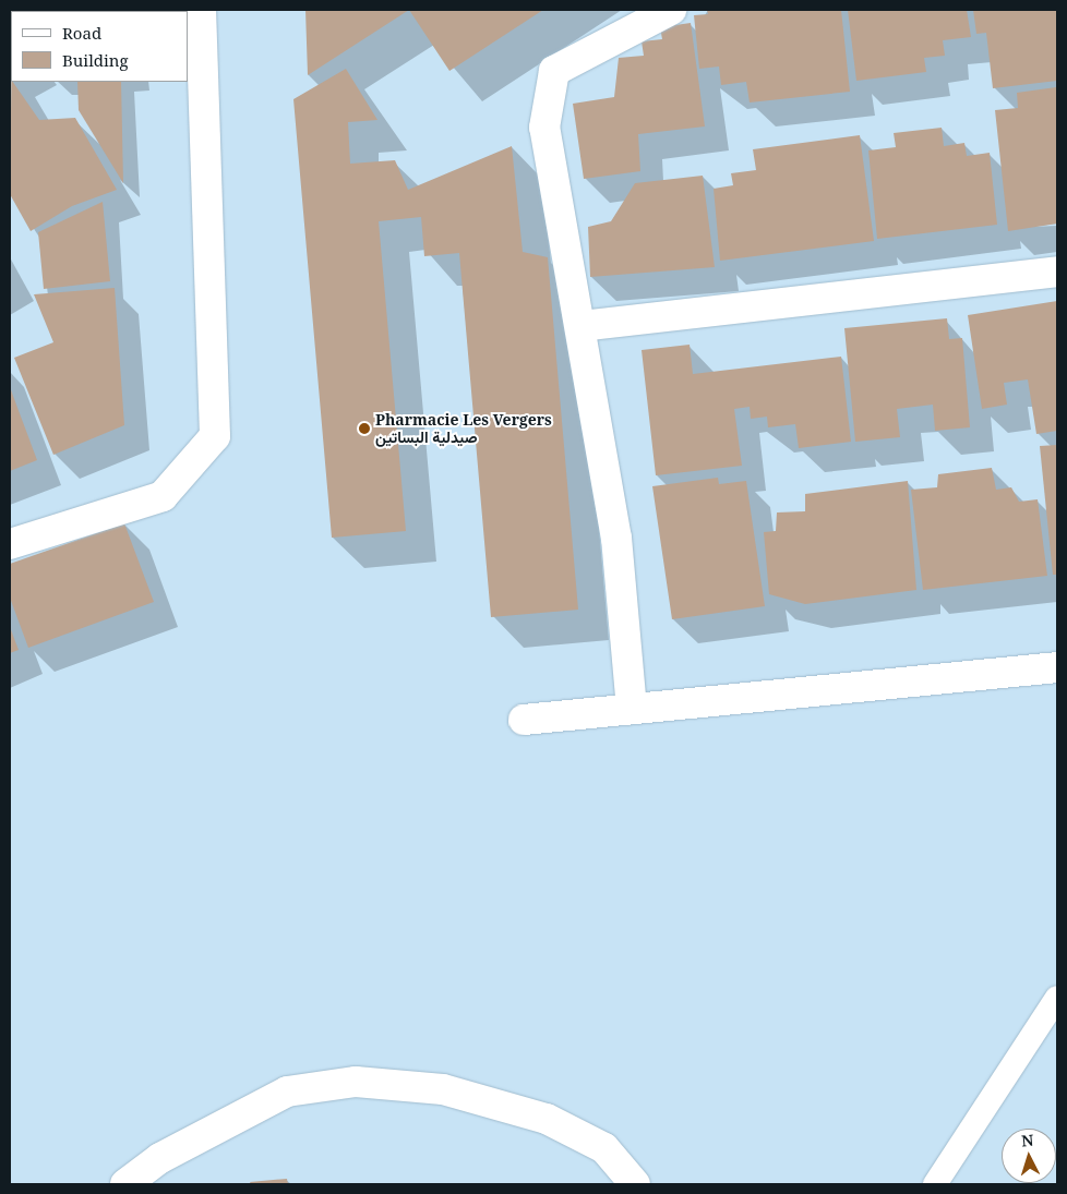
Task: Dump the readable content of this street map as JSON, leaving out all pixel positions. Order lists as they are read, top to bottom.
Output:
{
  "places": ["Pharmacie Les Vergers صيدلية البساتين"],
  "legend": ["Road", "Building"],
  "north": "top"
}
